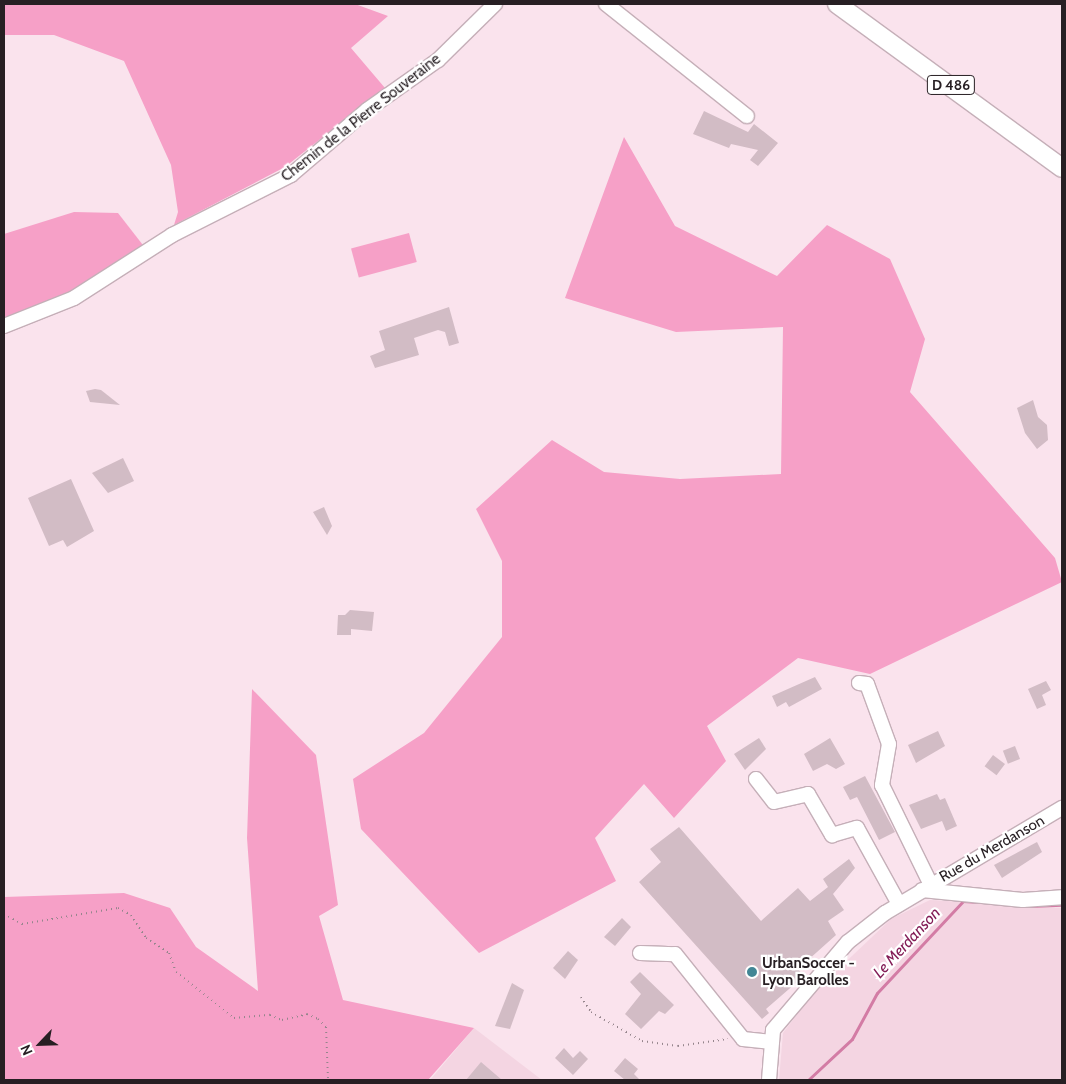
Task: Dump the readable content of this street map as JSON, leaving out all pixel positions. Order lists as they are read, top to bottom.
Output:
{
  "streets": {
    "main road": ["D 486"],
    "street": ["Chemin de la Pierre Souveraine", "Rue du Merdanson"]
  },
  "water": ["Le Merdanson"],
  "places": ["UrbanSoccer - Lyon Barolles"],
  "north": "bottom left"
}
